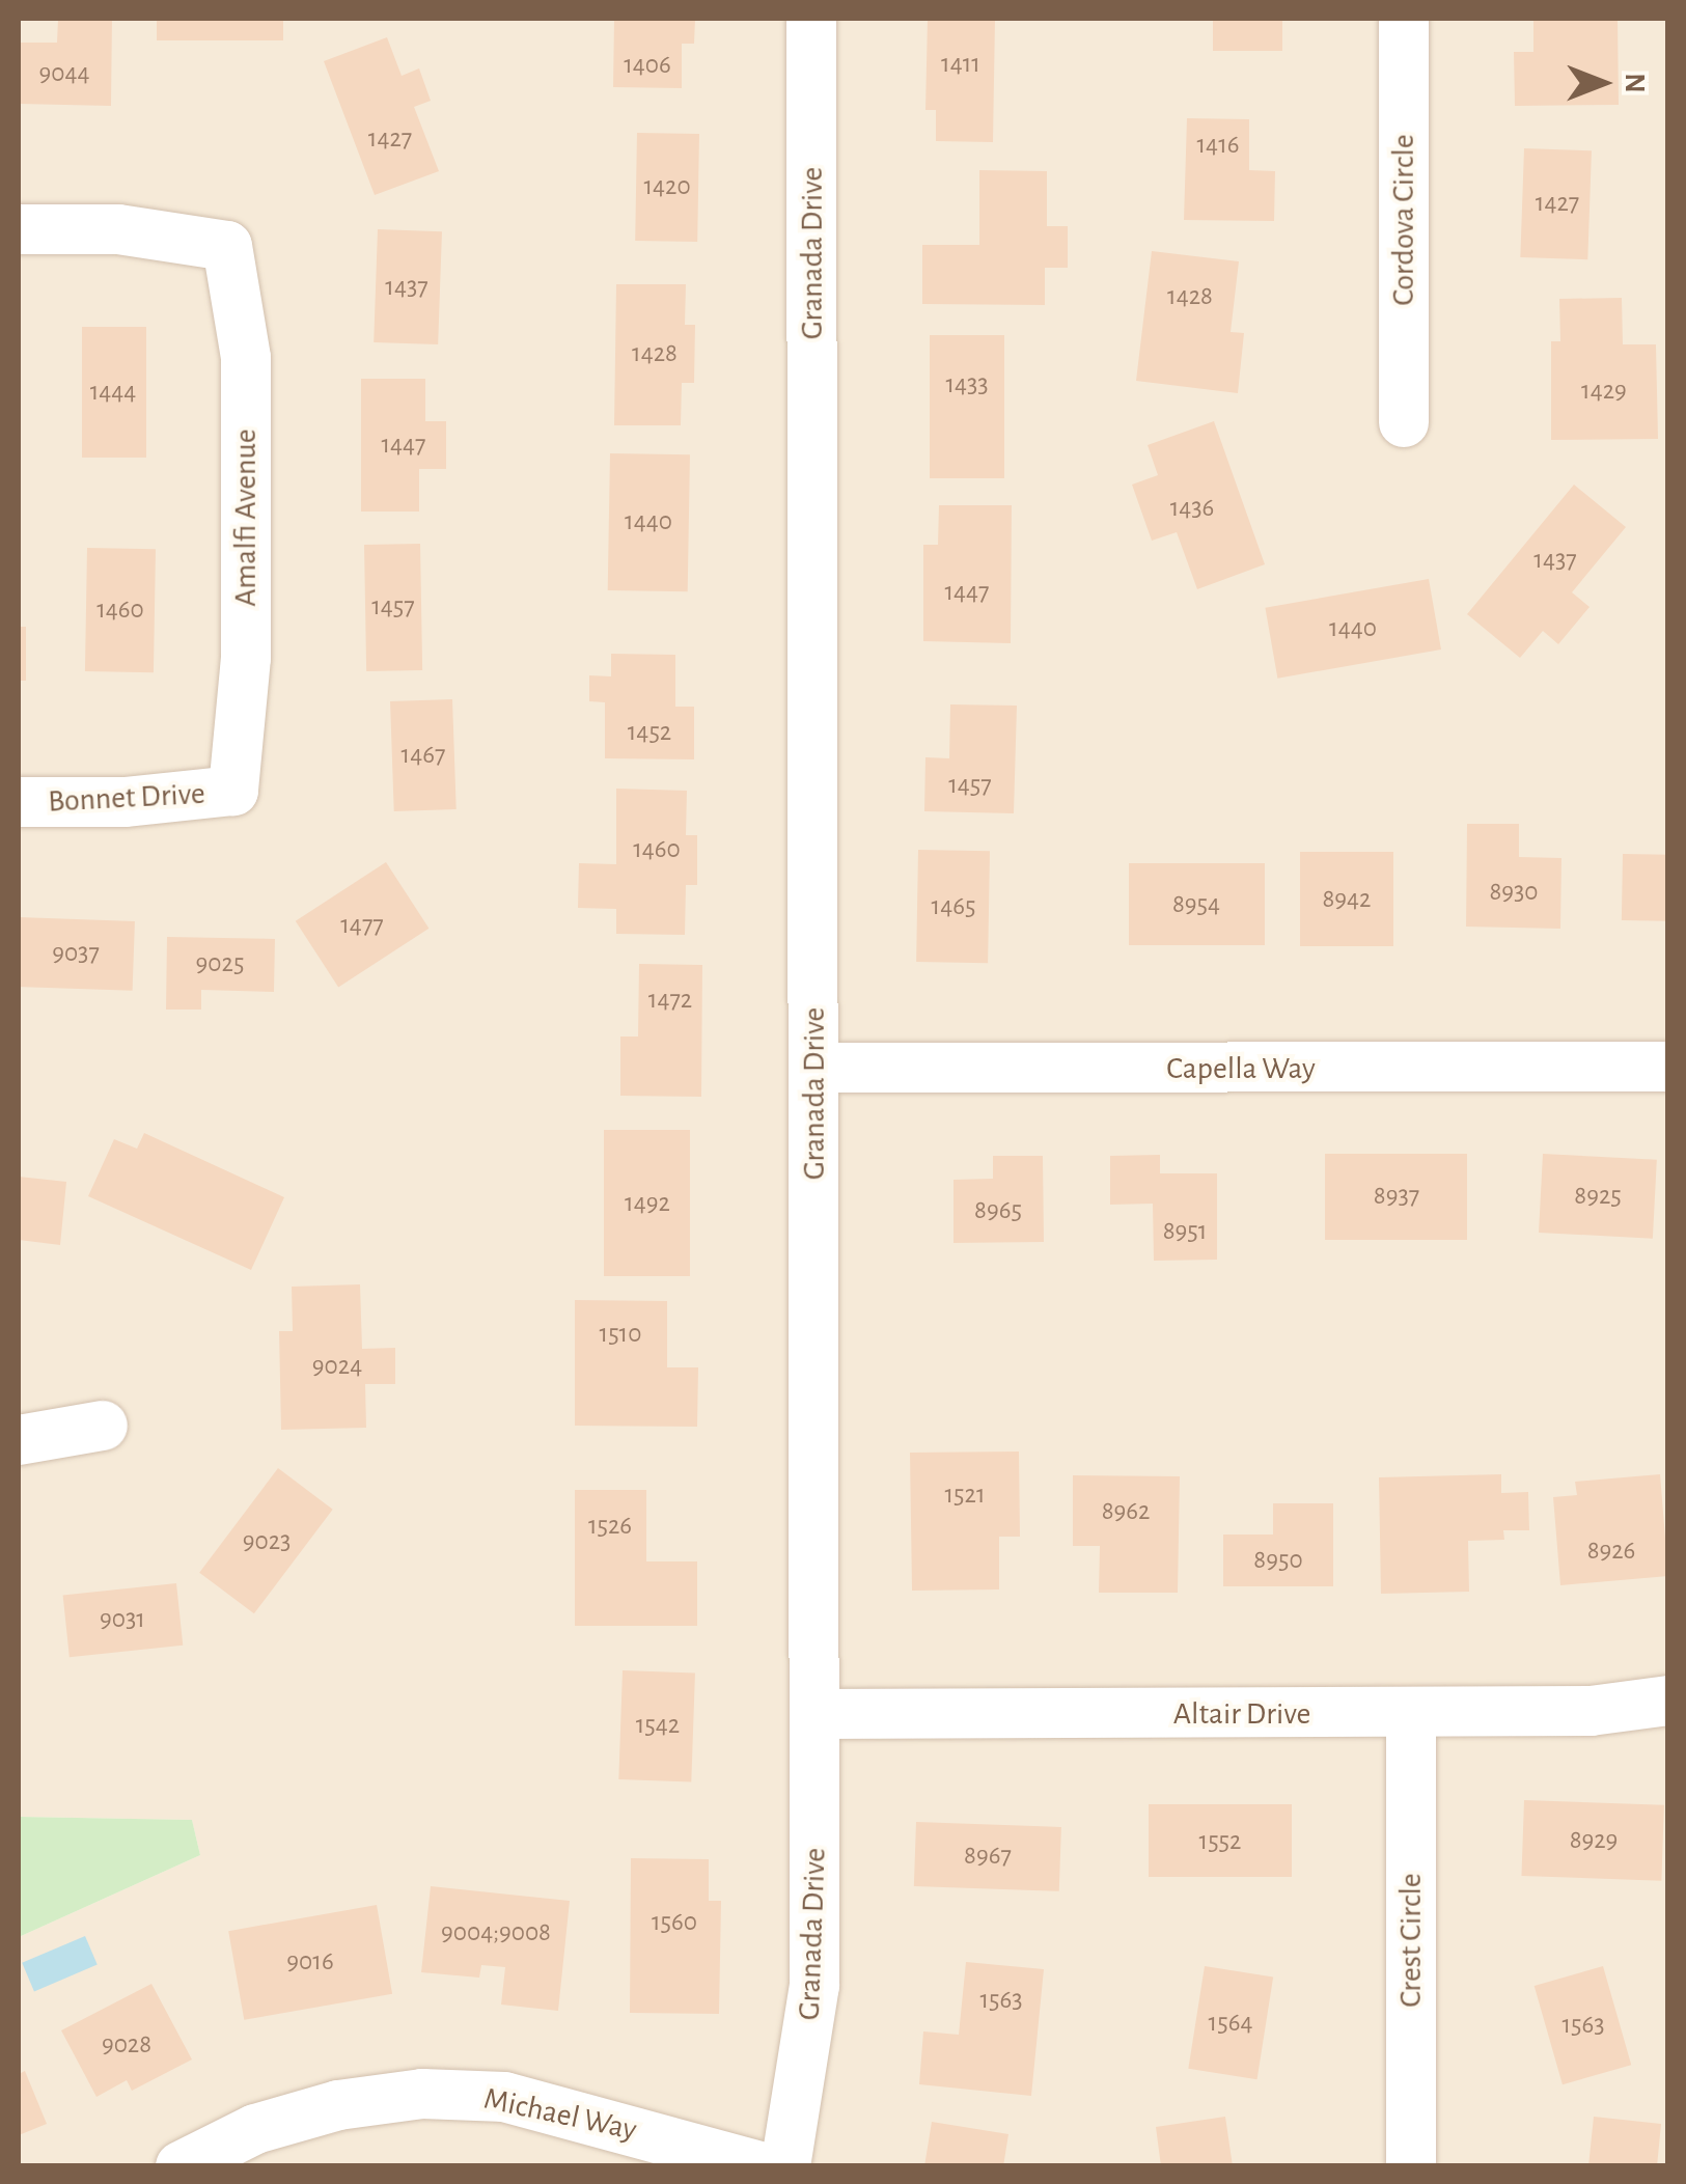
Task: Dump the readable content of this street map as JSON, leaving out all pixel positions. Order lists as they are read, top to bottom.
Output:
{
  "streets": {
    "street": [
      "Cordova Circle",
      "Granada Drive",
      "Amalfi Avenue",
      "Bonnet Drive",
      "Capella Way",
      "Altair Drive",
      "Crest Circle",
      "Michael Way"
    ]
  },
  "crossings": [
    ["Granada Drive", "Capella Way"],
    ["Granada Drive", "Altair Drive"],
    ["Amalfi Avenue", "Bonnet Drive"],
    ["Altair Drive", "Crest Circle"]
  ],
  "house_numbers": [
    "1411",
    "1406",
    "9044",
    "1427",
    "1416",
    "1420",
    "1427",
    "1437",
    "1428",
    "1428",
    "1433",
    "1429",
    "1444",
    "1447",
    "1436",
    "1440",
    "1437",
    "1447",
    "1457",
    "1460",
    "1440",
    "1452",
    "1467",
    "1457",
    "1460",
    "8930",
    "8942",
    "8954",
    "1465",
    "1477",
    "9037",
    "9025",
    "1472",
    "8937",
    "8925",
    "1492",
    "8965",
    "8951",
    "1510",
    "9024",
    "1521",
    "8962",
    "1526",
    "9023",
    "8926",
    "8950",
    "9031",
    "1542",
    "8929",
    "1552",
    "8967",
    "1560",
    "9004;9008",
    "9016",
    "1563",
    "1564",
    "1563",
    "9028"
  ],
  "north": "right"
}
